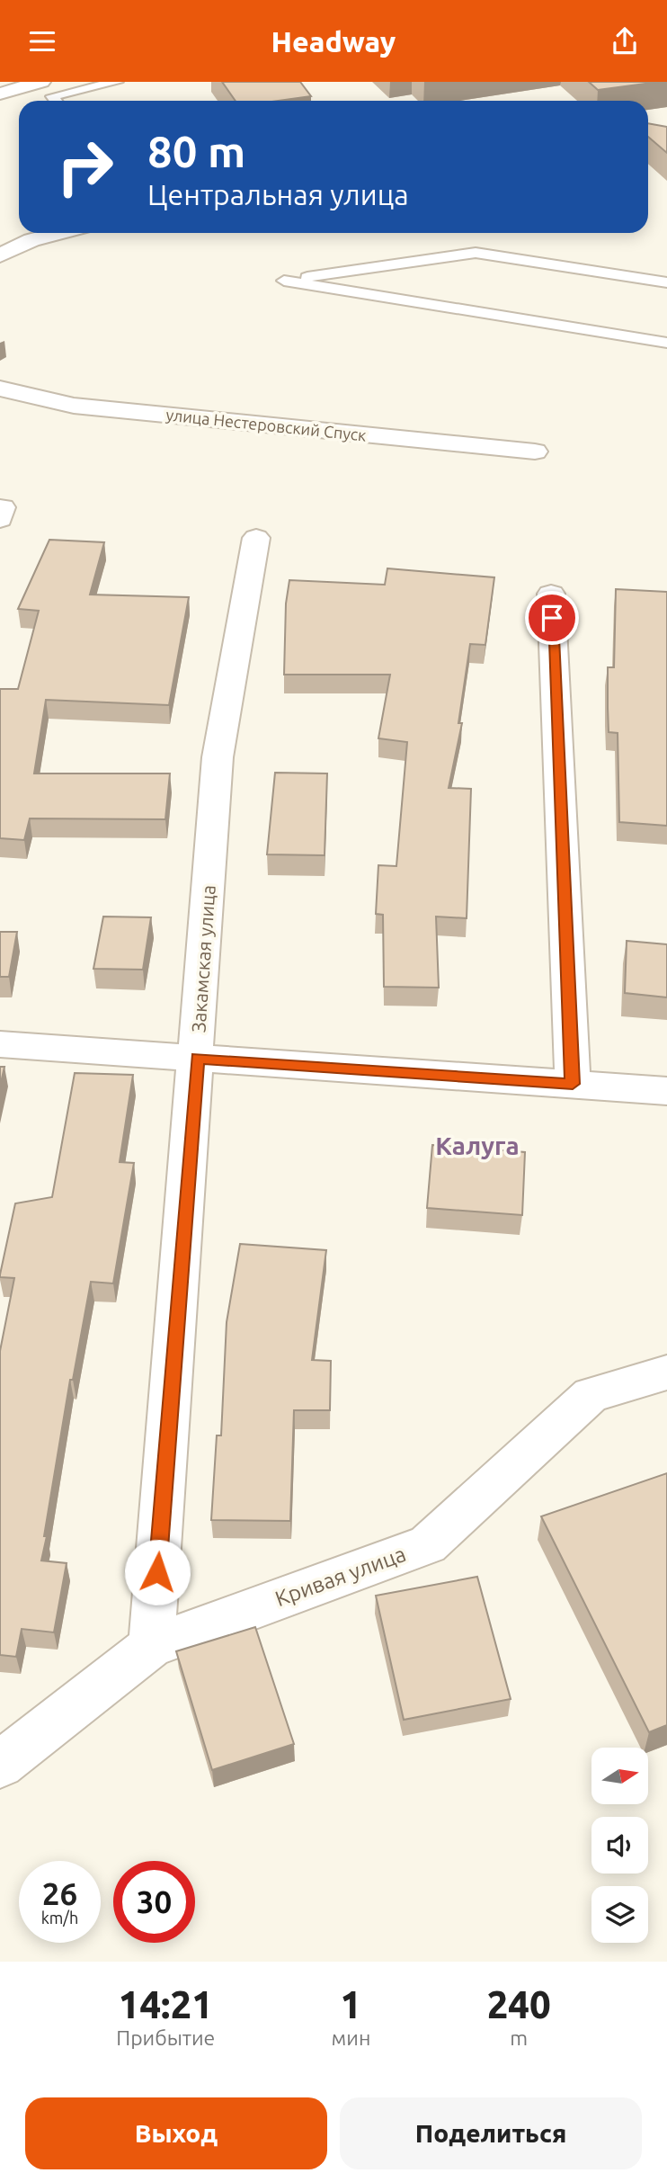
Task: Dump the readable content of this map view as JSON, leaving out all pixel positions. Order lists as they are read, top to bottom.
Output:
{
  "streets": {
    "street": ["улица Нестеровский Спуск", "Закамская улица", "Кривая улица"]
  },
  "crossings": [
    ["Закамская улица", "Кривая улица"]
  ],
  "districts": ["Калуга"],
  "north": "right",
  "page": {
    "header": "Headway",
    "turn": ["80 m", "Центральная улица"],
    "speed": "26 km/h",
    "limit": "30",
    "eta": [
      "14:21",
      "Прибытие",
      "1",
      "мин",
      "240",
      "m"
    ],
    "buttons": ["Выход", "Поделиться"]
  }
}
